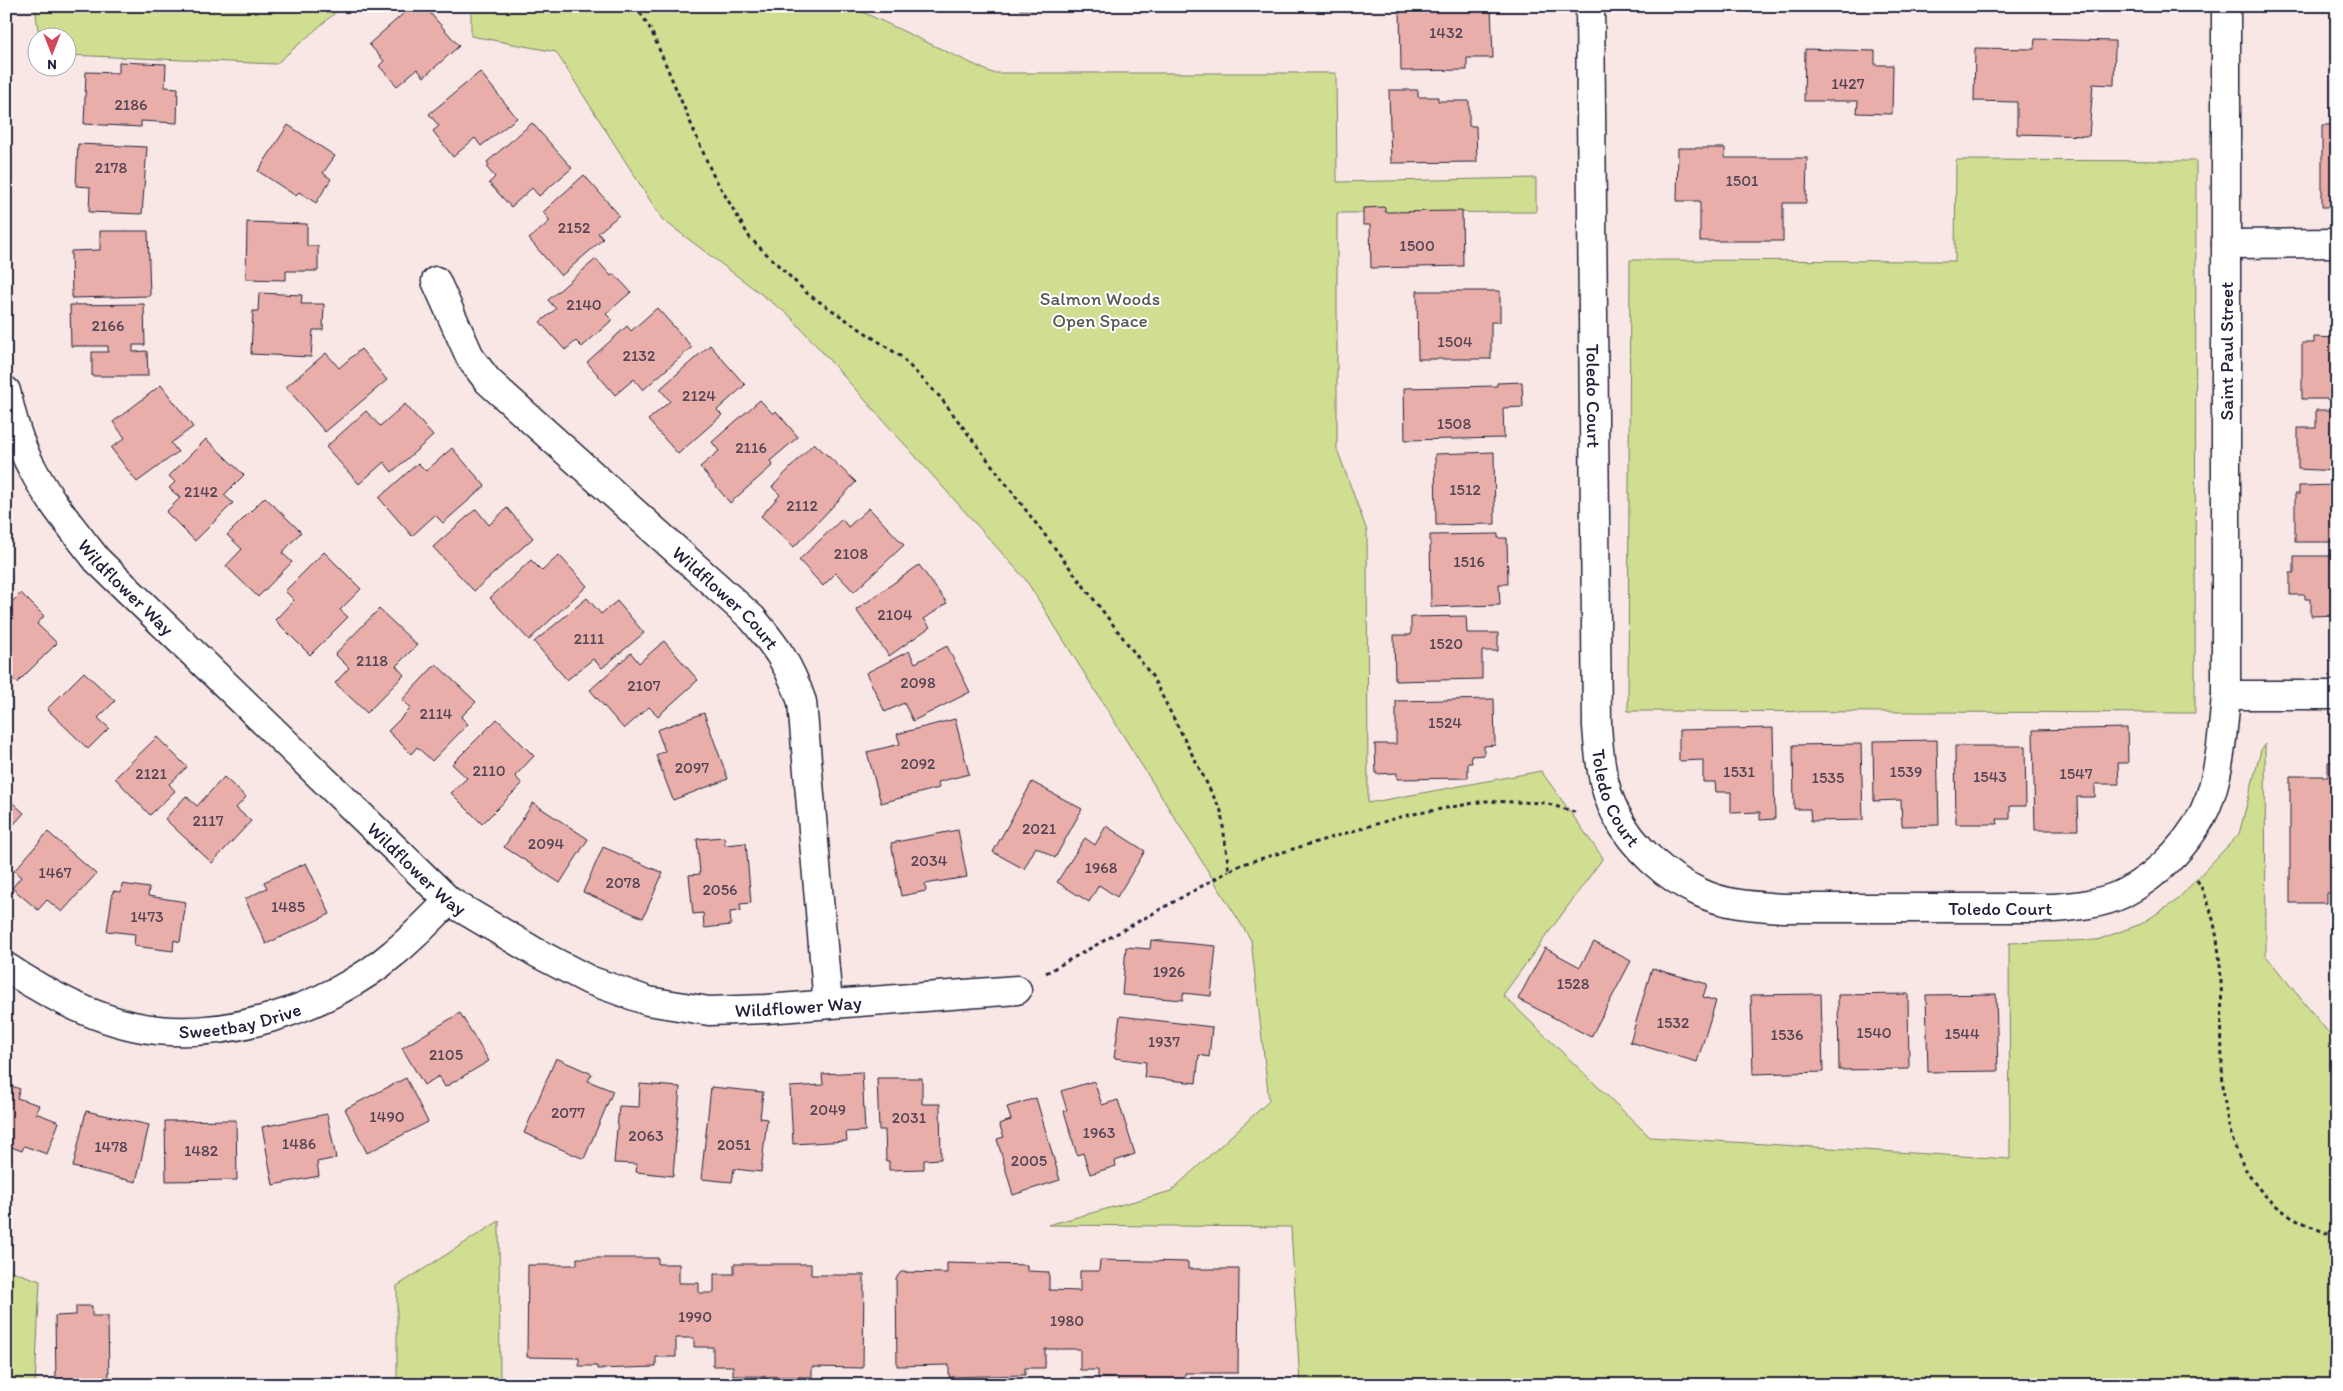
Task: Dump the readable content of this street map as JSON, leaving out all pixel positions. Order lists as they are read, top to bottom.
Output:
{
  "streets": {
    "street": [
      "Saint Paul Street",
      "Toledo Court",
      "Wildflower Way",
      "Wildflower Court",
      "Sweetbay Drive"
    ]
  },
  "crossings": [
    ["Saint Paul Street", "Toledo Court"],
    ["Wildflower Way", "Wildflower Court"],
    ["Wildflower Way", "Sweetbay Drive"]
  ],
  "parks": ["Salmon Woods Open Space"],
  "house_numbers": [
    "1432",
    "1427",
    "2186",
    "2178",
    "1501",
    "2152",
    "1500",
    "2140",
    "2166",
    "1504",
    "2132",
    "2124",
    "1508",
    "2116",
    "1512",
    "2142",
    "2112",
    "2108",
    "1516",
    "2104",
    "2111",
    "1520",
    "2118",
    "2098",
    "2107",
    "2114",
    "1524",
    "2092",
    "2097",
    "2110",
    "1531",
    "1539",
    "2121",
    "1547",
    "1543",
    "1535",
    "2117",
    "2021",
    "2094",
    "2034",
    "1968",
    "1467",
    "2078",
    "2056",
    "1485",
    "1473",
    "1926",
    "1528",
    "1532",
    "1540",
    "1544",
    "1536",
    "1937",
    "2105",
    "2049",
    "2077",
    "1490",
    "2031",
    "1963",
    "2063",
    "1486",
    "2051",
    "1478",
    "1482",
    "2005",
    "1990",
    "1980"
  ],
  "north": "bottom"
}
